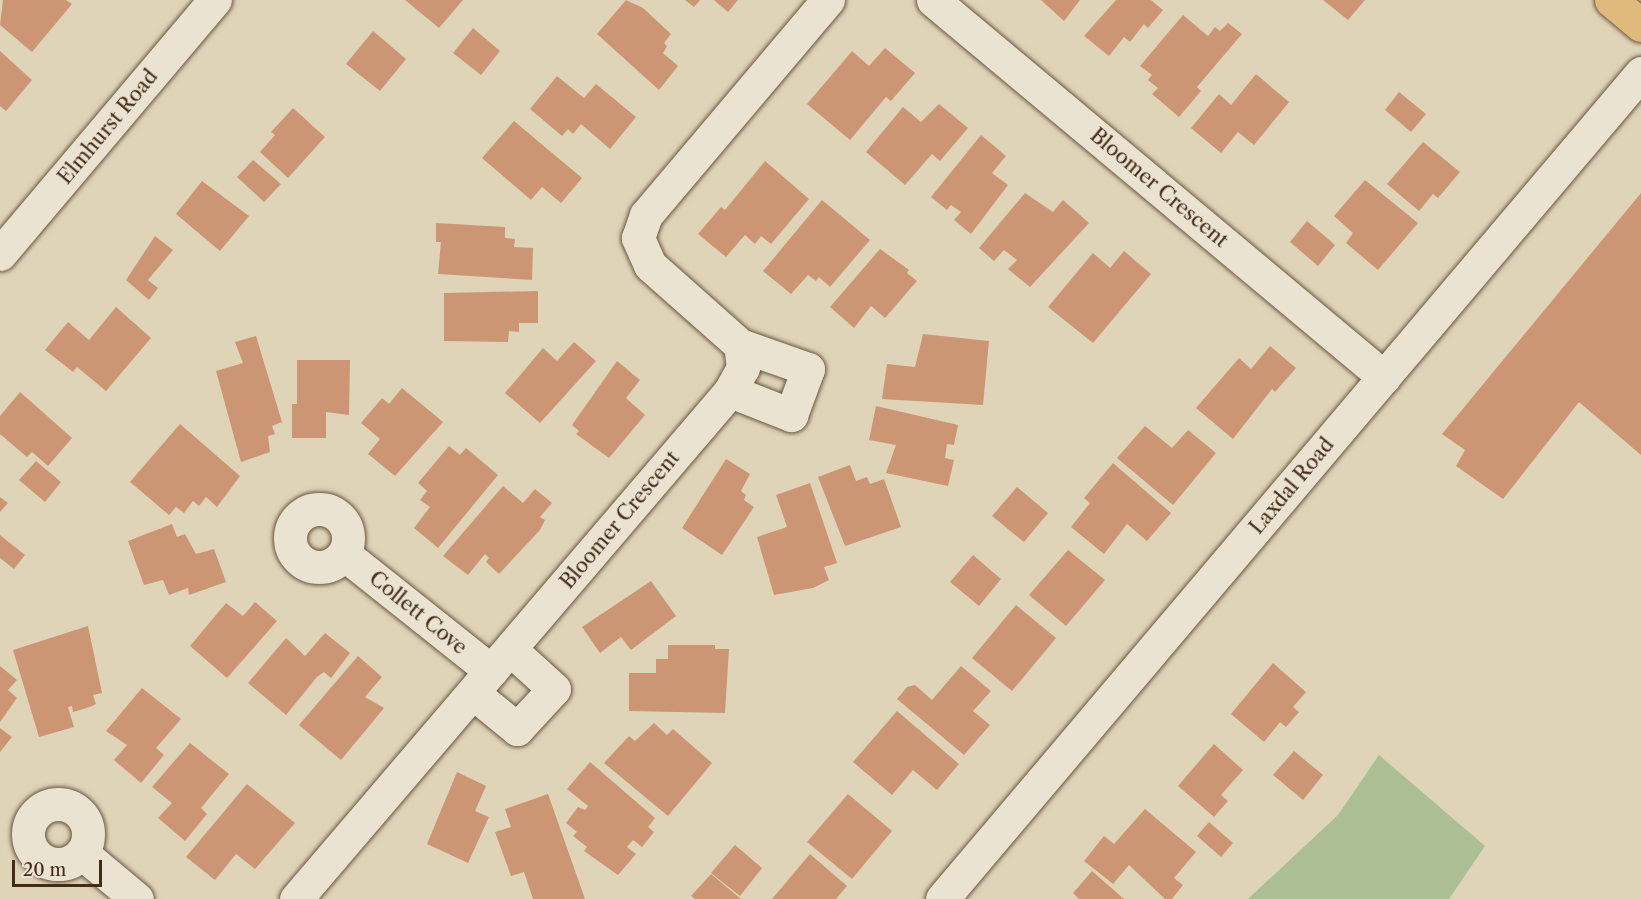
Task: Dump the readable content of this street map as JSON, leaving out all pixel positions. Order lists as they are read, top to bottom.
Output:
{
  "streets": {
    "street": [
      "Elmhurst Road",
      "Bloomer Crescent",
      "Laxdal Road",
      "Collett Cove"
    ]
  },
  "crossings": [
    ["Bloomer Crescent", "Laxdal Road"],
    ["Bloomer Crescent", "Collett Cove"]
  ],
  "scale_bar": "20 m"
}
